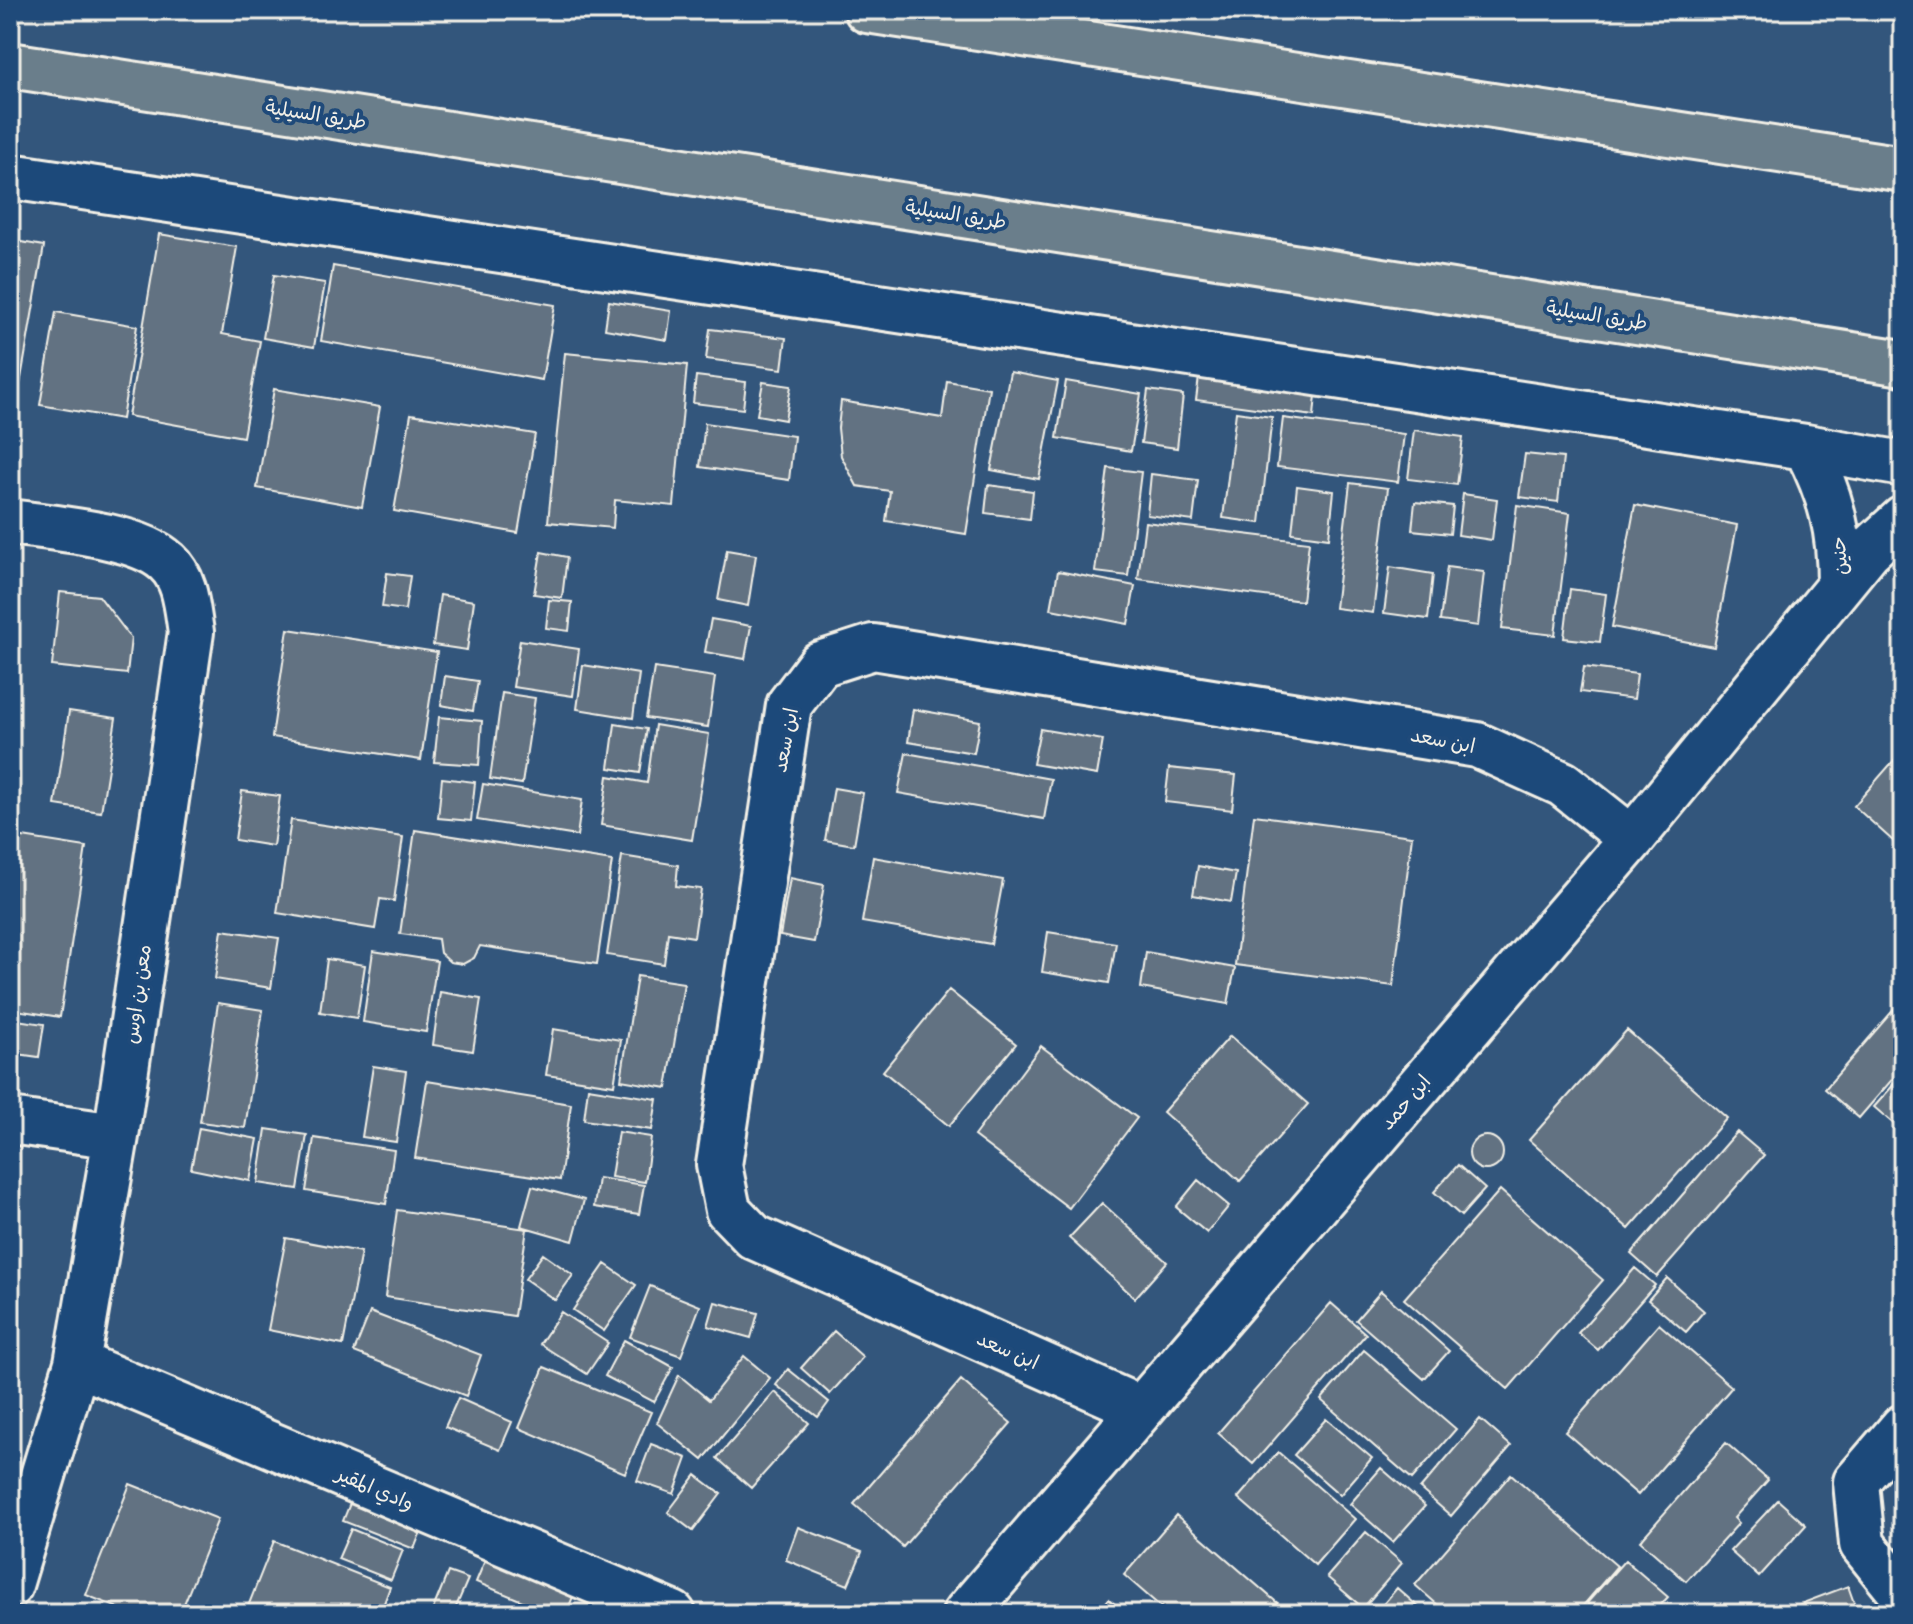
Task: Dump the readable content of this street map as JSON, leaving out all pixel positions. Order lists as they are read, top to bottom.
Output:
{
  "streets": {
    "main road": ["طريق السيلية"],
    "street": [
      "حنين",
      "ابن سعد",
      "معن بن اوس",
      "ابن حمد",
      "وادي المقير"
    ]
  },
  "crossings": [
    ["حنين", "ابن حمد"],
    ["ابن سعد", "ابن حمد"],
    ["معن بن اوس", "وادي المقير"]
  ]
}
